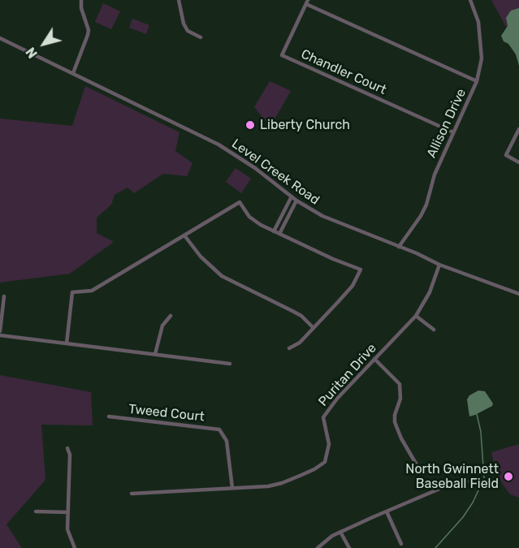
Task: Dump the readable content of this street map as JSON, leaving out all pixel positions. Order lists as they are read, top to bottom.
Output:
{
  "streets": {
    "street": [
      "Chandler Court",
      "Allison Drive",
      "Level Creek Road",
      "Puritan Drive",
      "Tweed Court"
    ]
  },
  "crossings": [
    ["Chandler Court", "Allison Drive"],
    ["Allison Drive", "Level Creek Road"],
    ["Level Creek Road", "Puritan Drive"],
    ["Puritan Drive", "Tweed Court"]
  ],
  "places": ["Liberty Church", "North Gwinnett Baseball Field"],
  "north": "bottom left"
}
